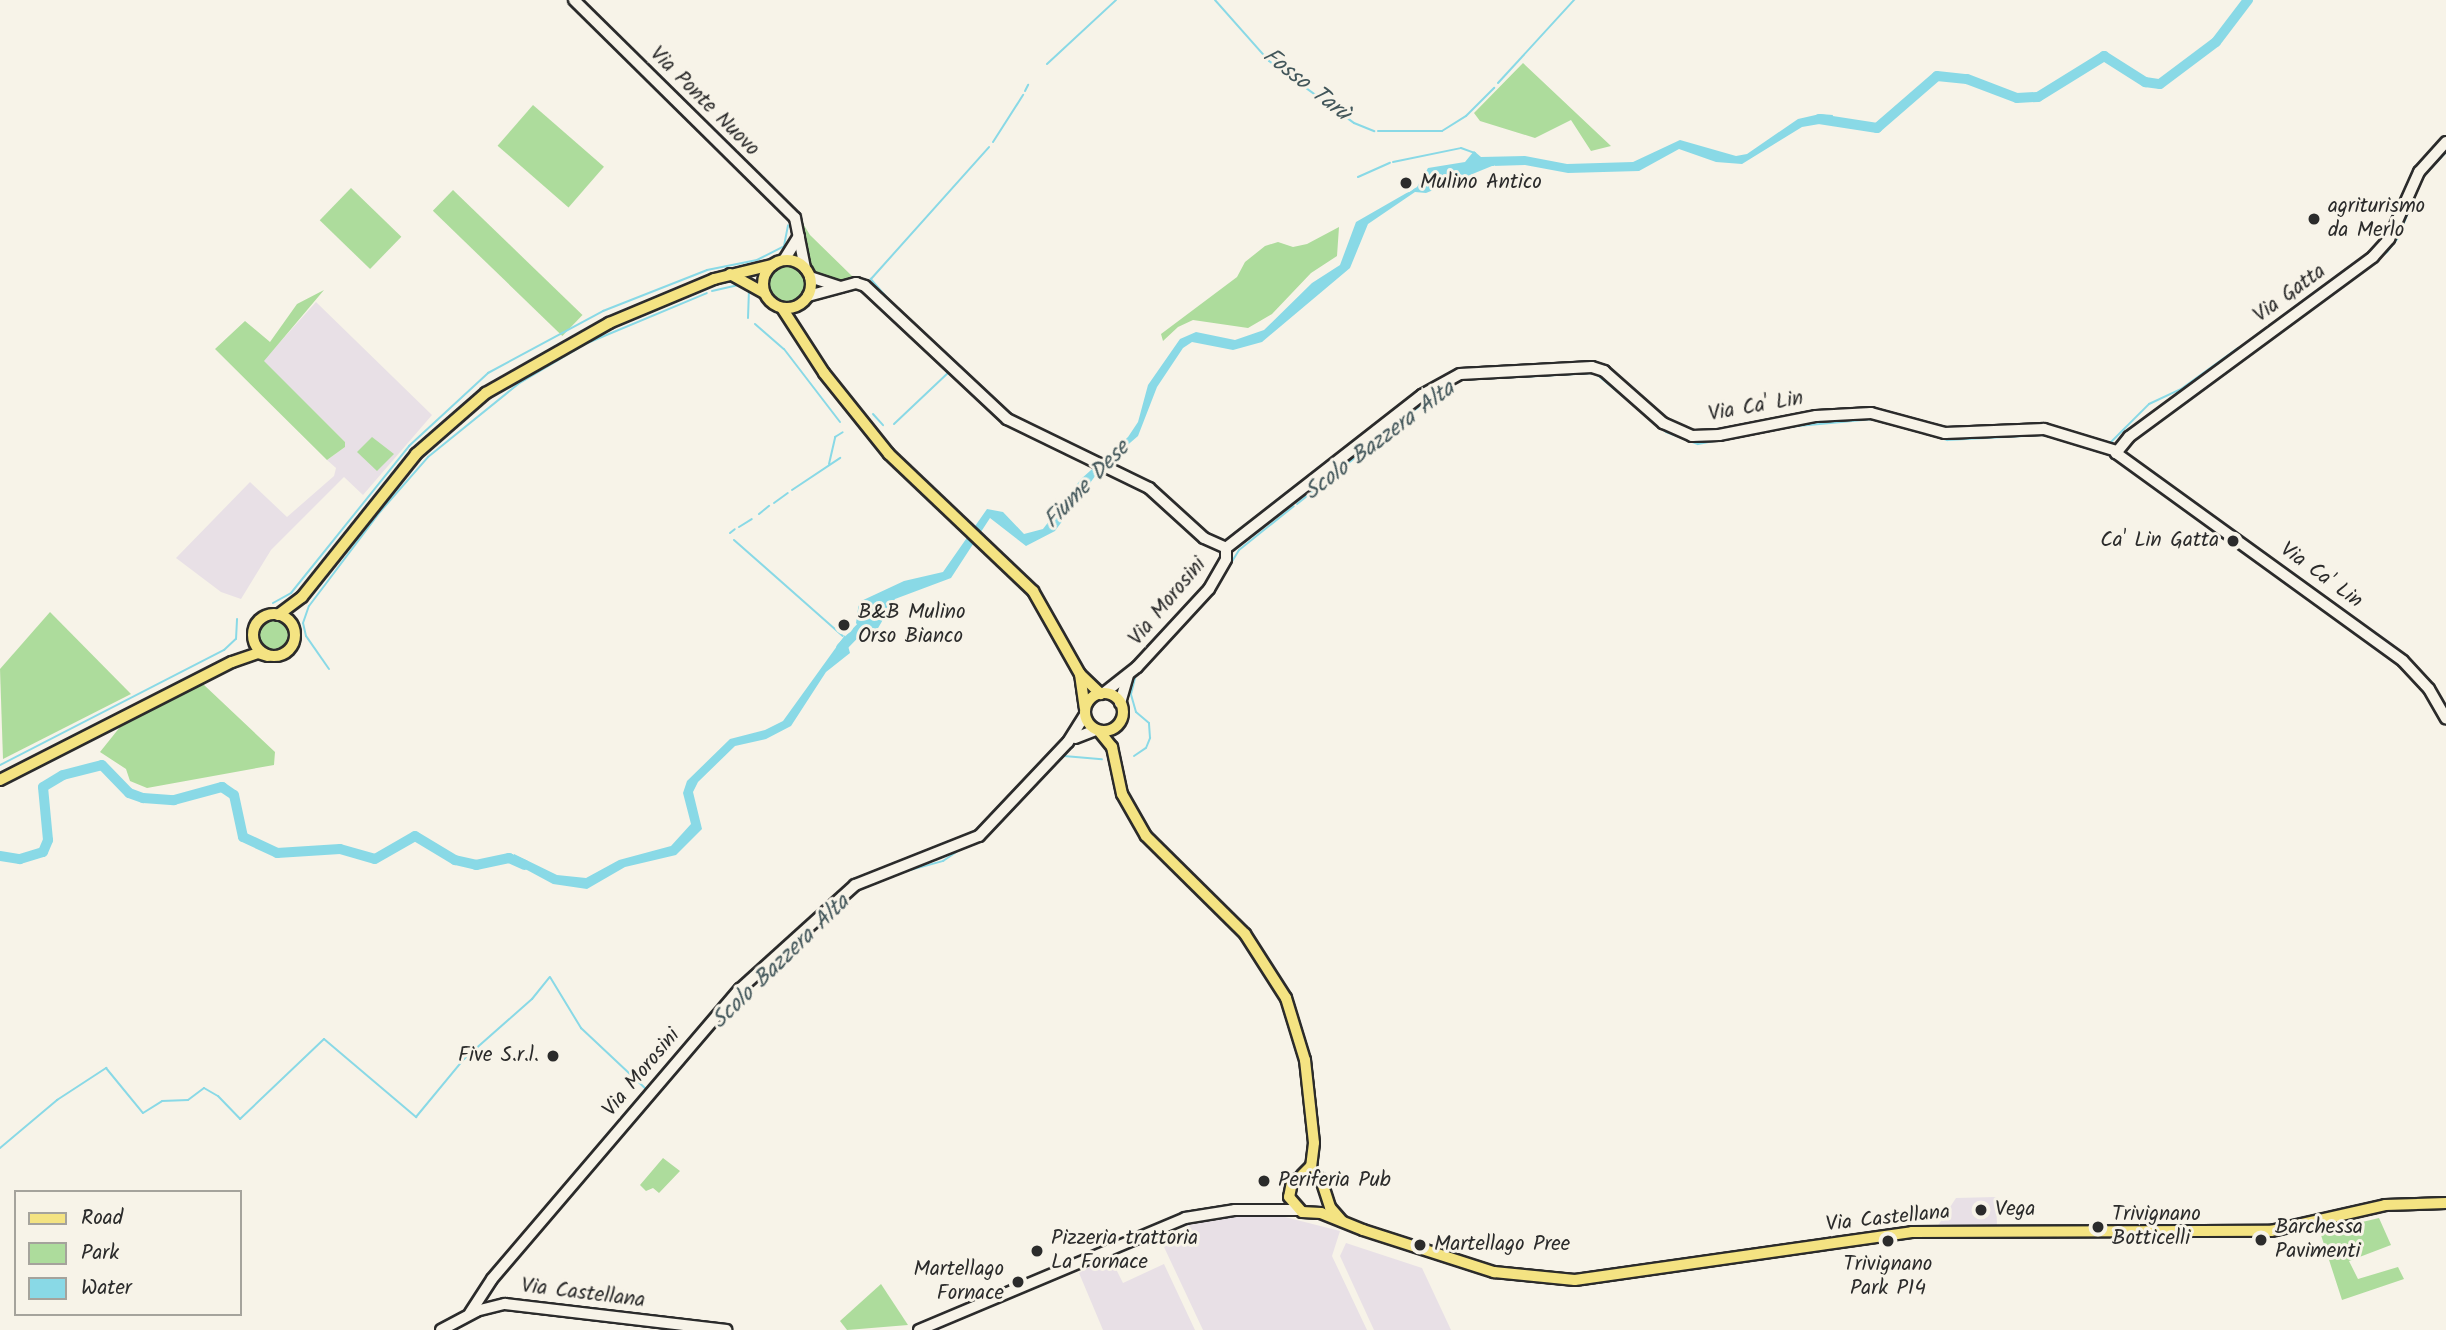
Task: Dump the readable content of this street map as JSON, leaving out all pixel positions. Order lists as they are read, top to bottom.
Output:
{
  "streets": {
    "main road": ["Via Castellana"],
    "street": [
      "Via Ponte Nuovo",
      "Via Gatta",
      "Via Ca' Lin",
      "Via Morosini"
    ]
  },
  "crossings": [
    ["Via Gatta", "Via Ca' Lin"],
    ["Via Ca' Lin", "Via Morosini"],
    ["Via Morosini", "Via Castellana"]
  ],
  "water": ["Fosso Tarù", "Scolo Bazzera Alta", "Fiume Dese"],
  "places": [
    "Mulino Antico",
    "agriturismo da Merlo",
    "Ca' Lin Gatta",
    "B&B Mulino Orso Bianco",
    "Five S.r.l.",
    "Periferia Pub",
    "Vega",
    "Trivignano Botticelli",
    "Barchessa Pavimenti",
    "Trivignano Park P14",
    "Martellago Pree",
    "Pizzeria trattoria La Fornace",
    "Martellago Fornace"
  ],
  "legend": ["Road", "Park", "Water"]
}
